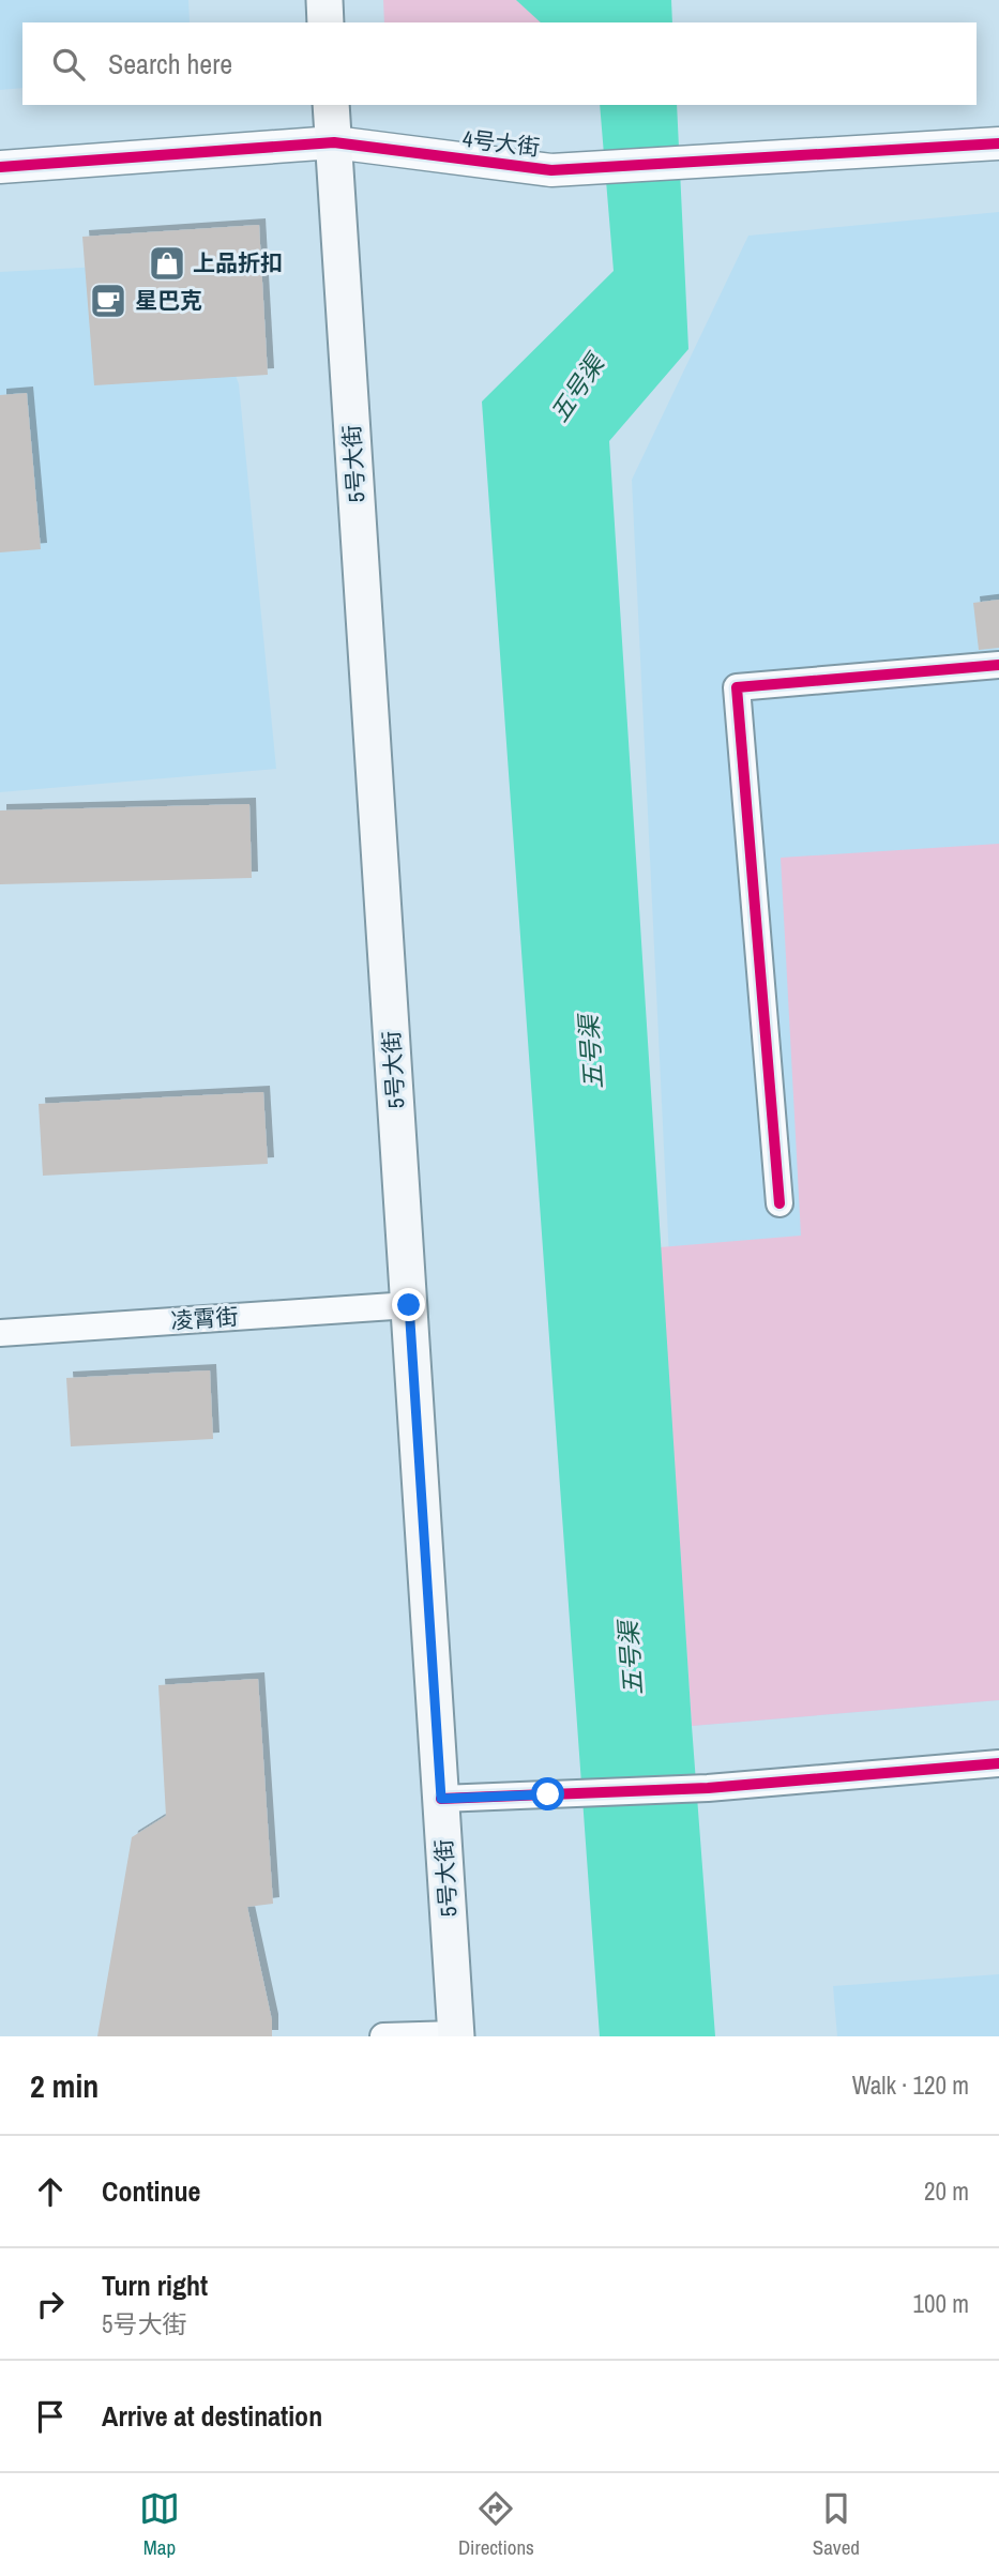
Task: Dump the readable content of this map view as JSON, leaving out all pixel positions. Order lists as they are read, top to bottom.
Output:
{
  "streets": {
    "main road": ["5号大街"],
    "street": ["4号大街", "凌霄街"]
  },
  "crossings": [
    ["4号大街", "5号大街"],
    ["5号大街", "凌霄街"]
  ],
  "water": ["五号渠"],
  "places": {
    "shop": ["上品折扣"],
    "cafe": ["星巴克"]
  },
  "page": {
    "search": "Search here",
    "heading": ["2 min", "Walk · 120 m"],
    "list": [
      ["Continue", "20 m"],
      ["Turn right", "5号大街", "100 m"],
      "Arrive at destination"
    ],
    "nav": ["Map", "Directions", "Saved"]
  }
}
